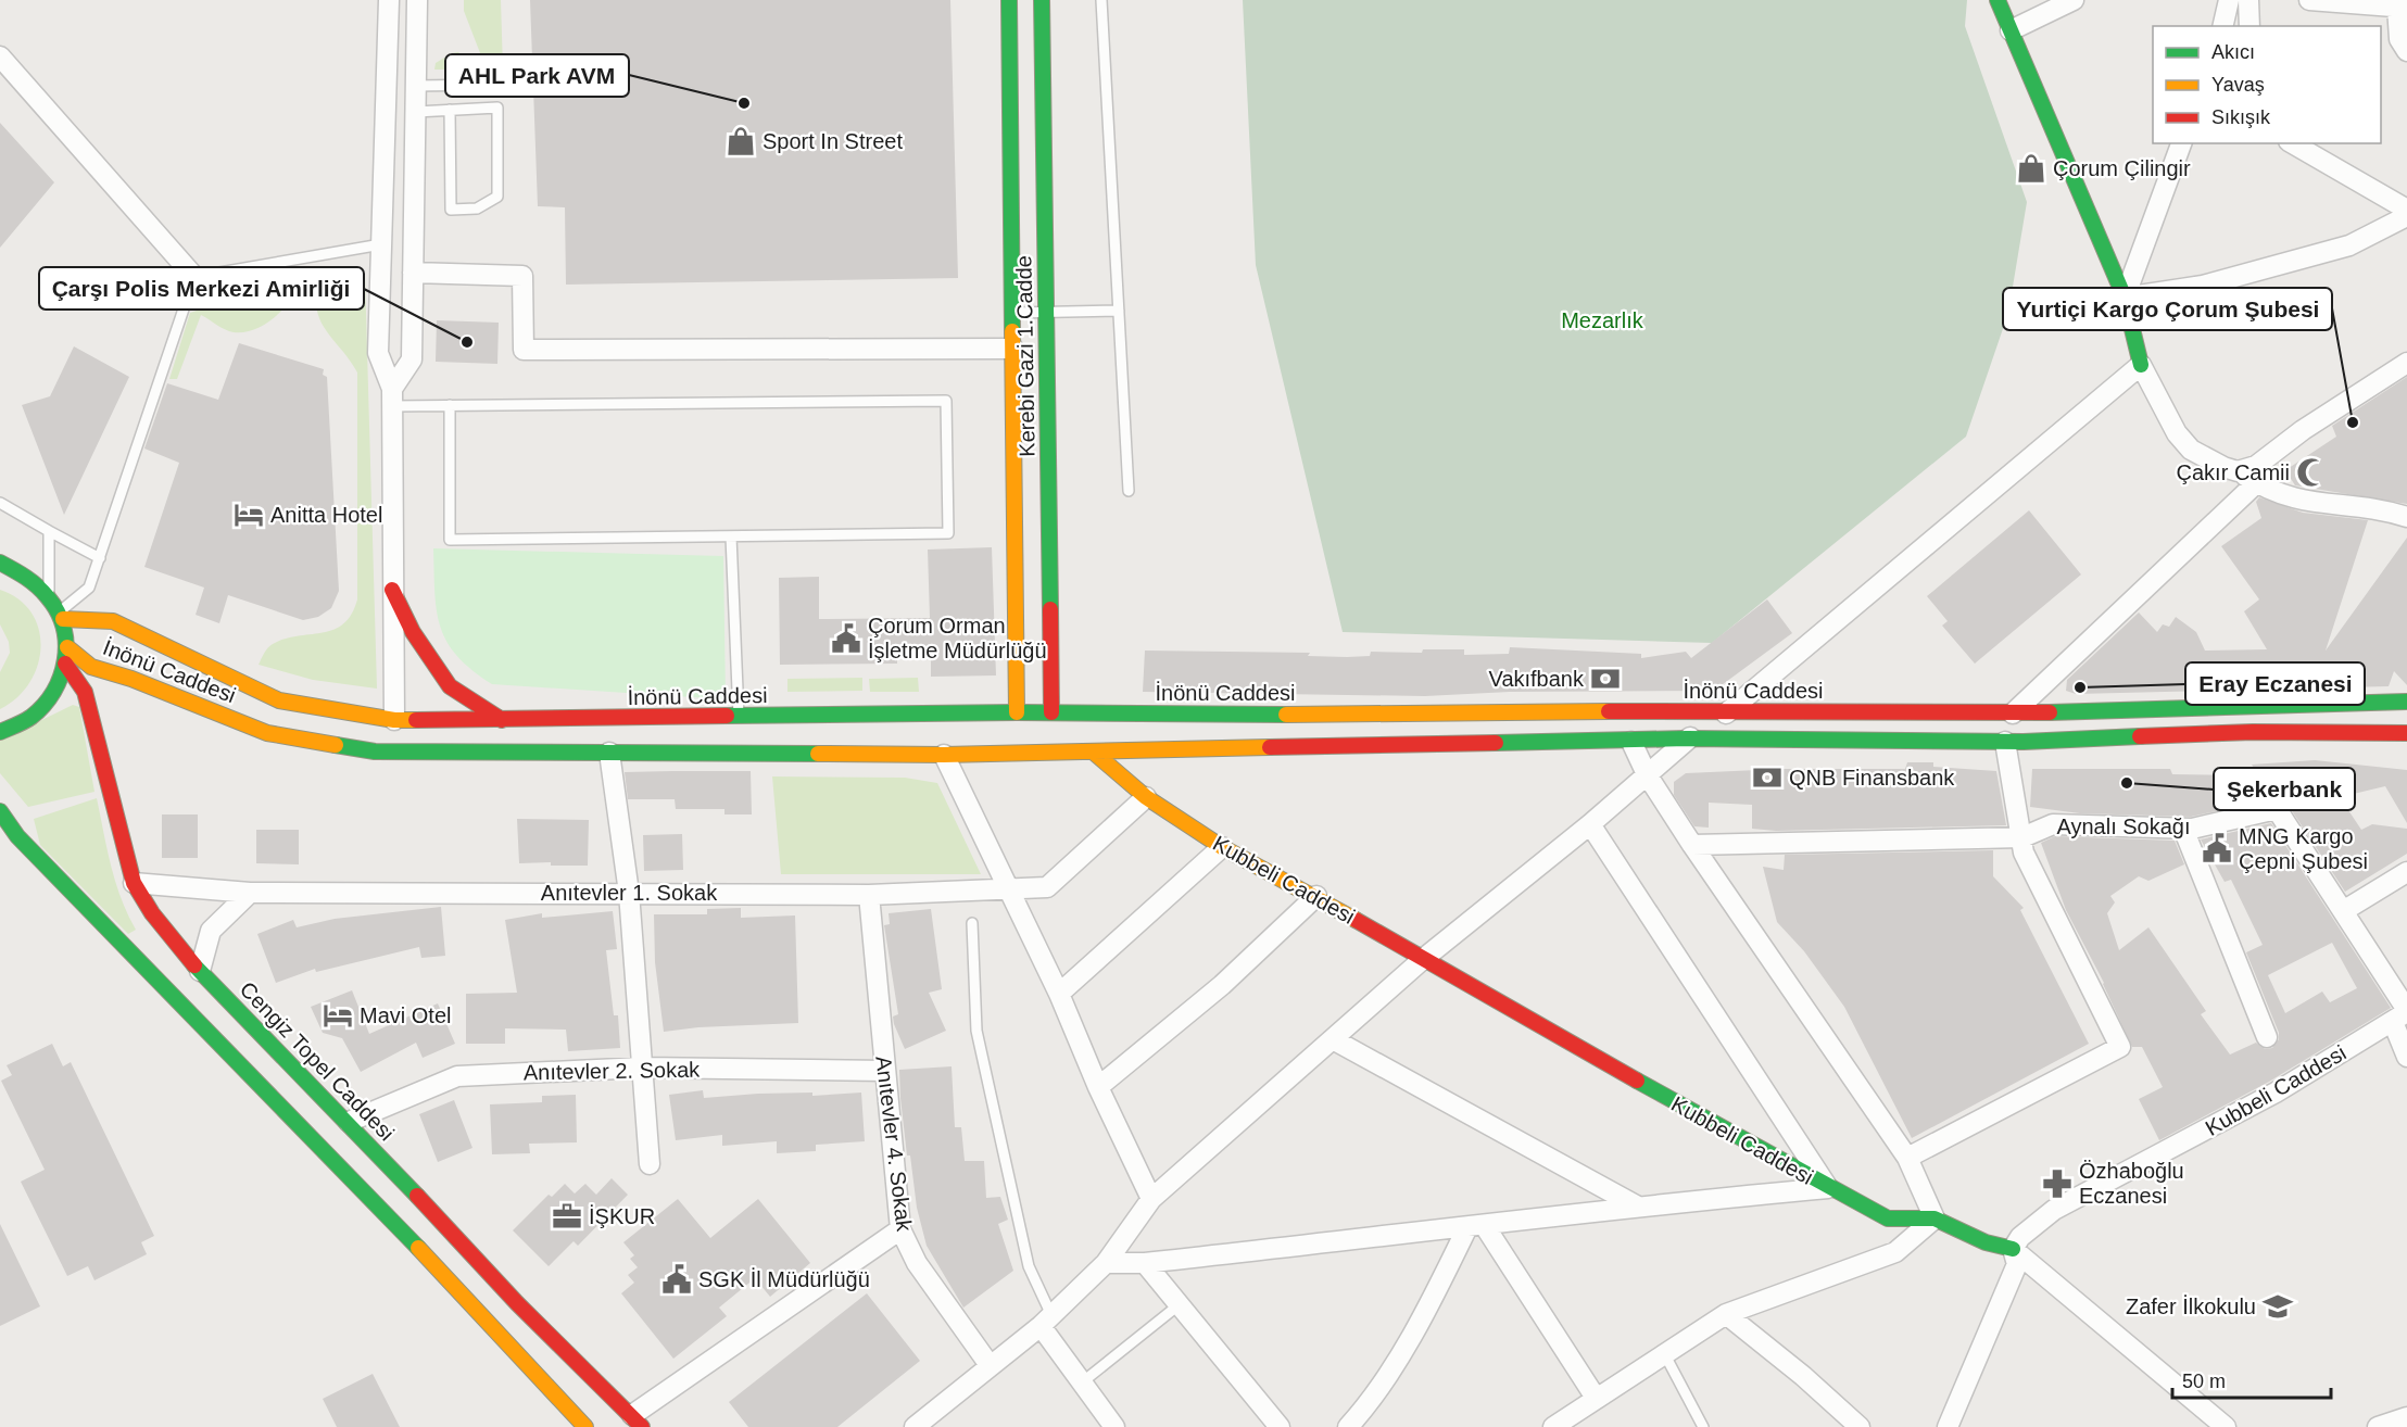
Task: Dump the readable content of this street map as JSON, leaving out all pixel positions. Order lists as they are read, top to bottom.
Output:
{
  "streets": {
    "street": [
      "Kerebi Gazi 1.Cadde",
      "İnönü Caddesi",
      "Aynalı Sokağı",
      "Kubbeli Caddesi",
      "Anıtevler 1. Sokak",
      "Cengiz Topel Caddesi",
      "Anıtevler 2. Sokak",
      "Anıtevler 4. Sokak"
    ]
  },
  "crossings": [
    ["Kerebi Gazi 1.Cadde", "İnönü Caddesi"],
    ["İnönü Caddesi", "Kubbeli Caddesi"],
    ["İnönü Caddesi", "Cengiz Topel Caddesi"],
    ["Aynalı Sokağı", "Kubbeli Caddesi"],
    ["Kubbeli Caddesi", "Anıtevler 1. Sokak"],
    ["Anıtevler 1. Sokak", "Cengiz Topel Caddesi"],
    ["Anıtevler 1. Sokak", "Anıtevler 4. Sokak"],
    ["Cengiz Topel Caddesi", "Anıtevler 2. Sokak"],
    ["Anıtevler 2. Sokak", "Anıtevler 4. Sokak"]
  ],
  "parks": ["Mezarlık"],
  "places": {
    "other": [
      "AHL Park AVM",
      "Çarşı Polis Merkezi Amirliği",
      "Yurtiçi Kargo Çorum Şubesi",
      "Eray Eczanesi",
      "Şekerbank"
    ],
    "shop": ["Sport In Street", "Çorum Çilingir"],
    "mosque": ["Çakır Camii"],
    "hotel": ["Anitta Hotel", "Mavi Otel"],
    "public building": ["Çorum Orman İşletme Müdürlüğü", "MNG Kargo Çepni Şubesi", "SGK İl Müdürlüğü"],
    "bank": ["Vakıfbank", "QNB Finansbank"],
    "pharmacy": ["Özhaboğlu Eczanesi"],
    "office": ["İŞKUR"],
    "school or university": ["Zafer İlkokulu"]
  },
  "legend": ["Akıcı", "Yavaş", "Sıkışık"],
  "scale_bar": "50 m"
}
